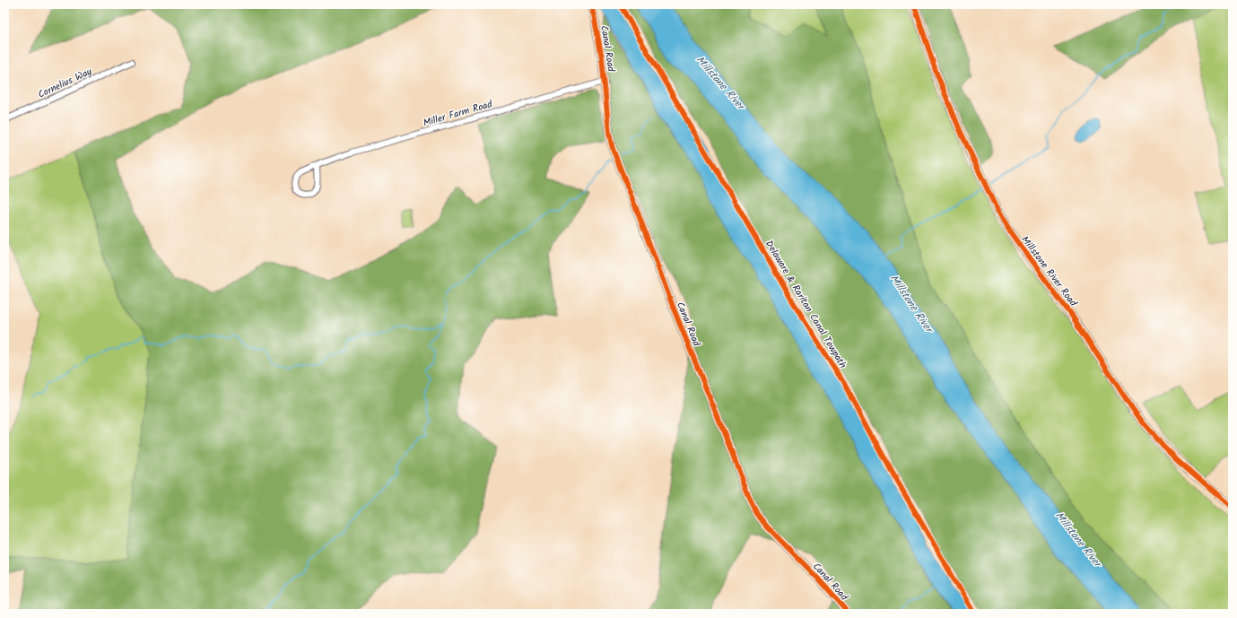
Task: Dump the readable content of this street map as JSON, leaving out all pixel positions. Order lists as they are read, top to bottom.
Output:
{
  "streets": {
    "street": [
      "Canal Road",
      "Cornelius Way",
      "Miller Farm Road",
      "Millstone River Road"
    ],
    "cycle path": ["Delaware & Raritan Canal Towpath"]
  },
  "crossings": [
    ["Canal Road", "Miller Farm Road"]
  ],
  "water": ["Millstone River"]
}
